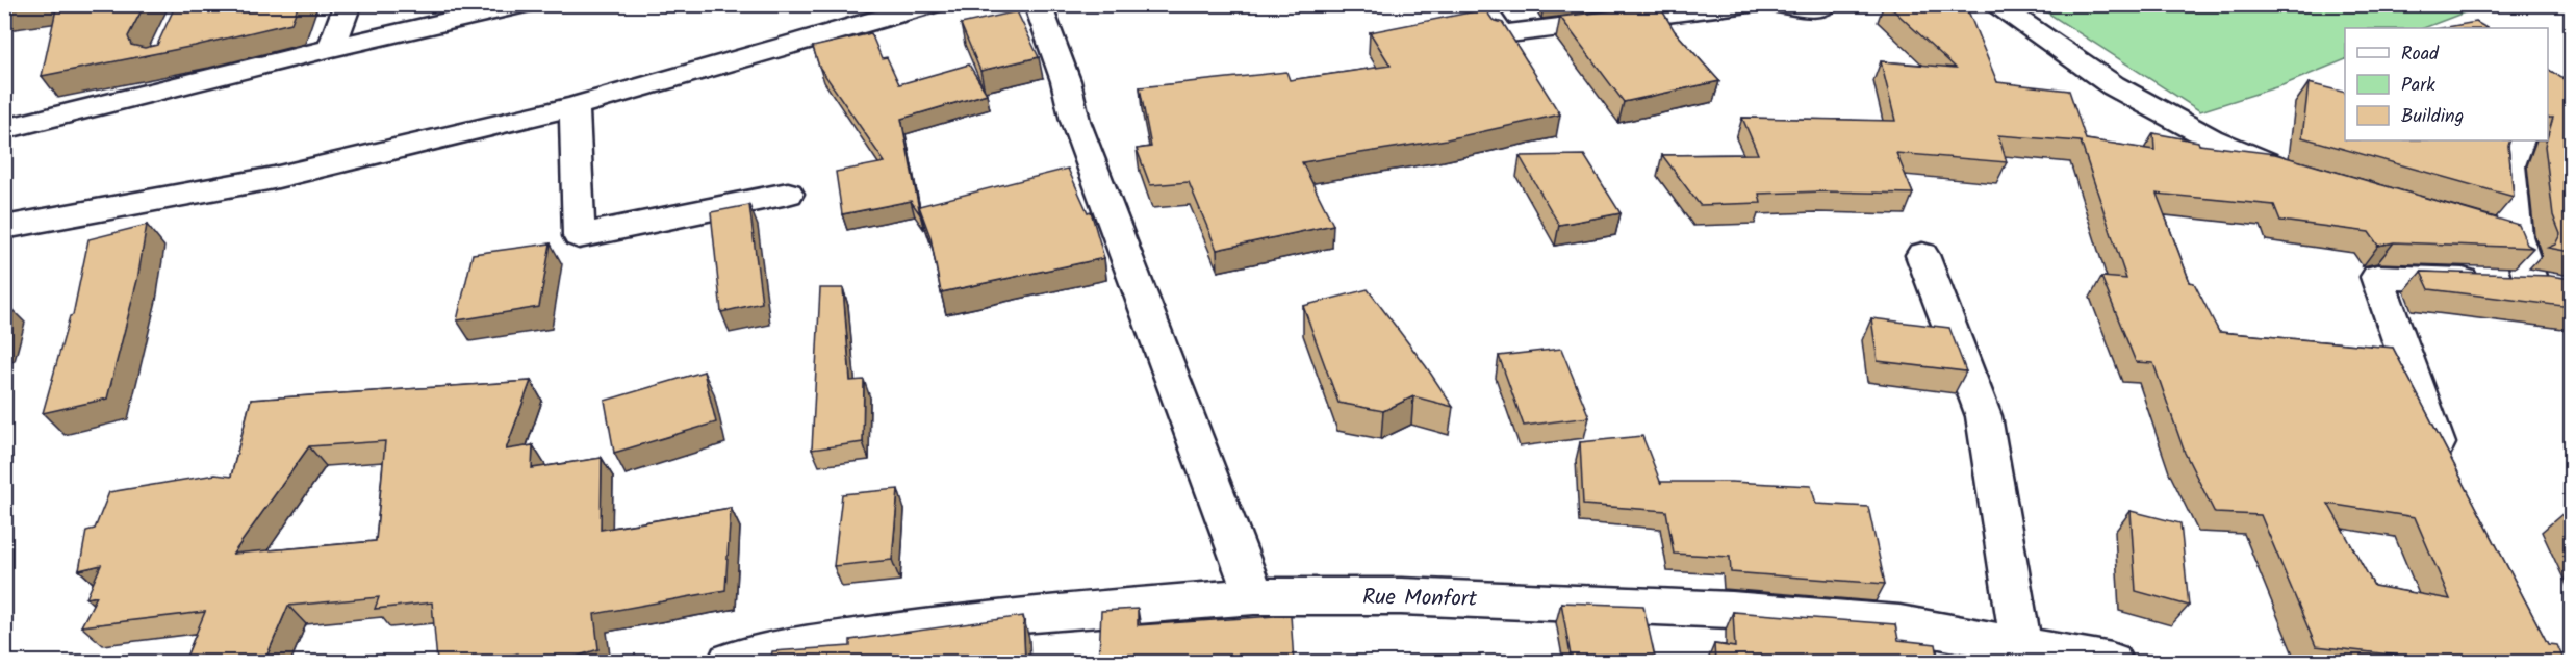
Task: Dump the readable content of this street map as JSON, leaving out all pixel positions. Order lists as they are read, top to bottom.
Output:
{
  "streets": {
    "street": ["Rue Monfort"]
  },
  "legend": ["Road", "Park", "Building"]
}
